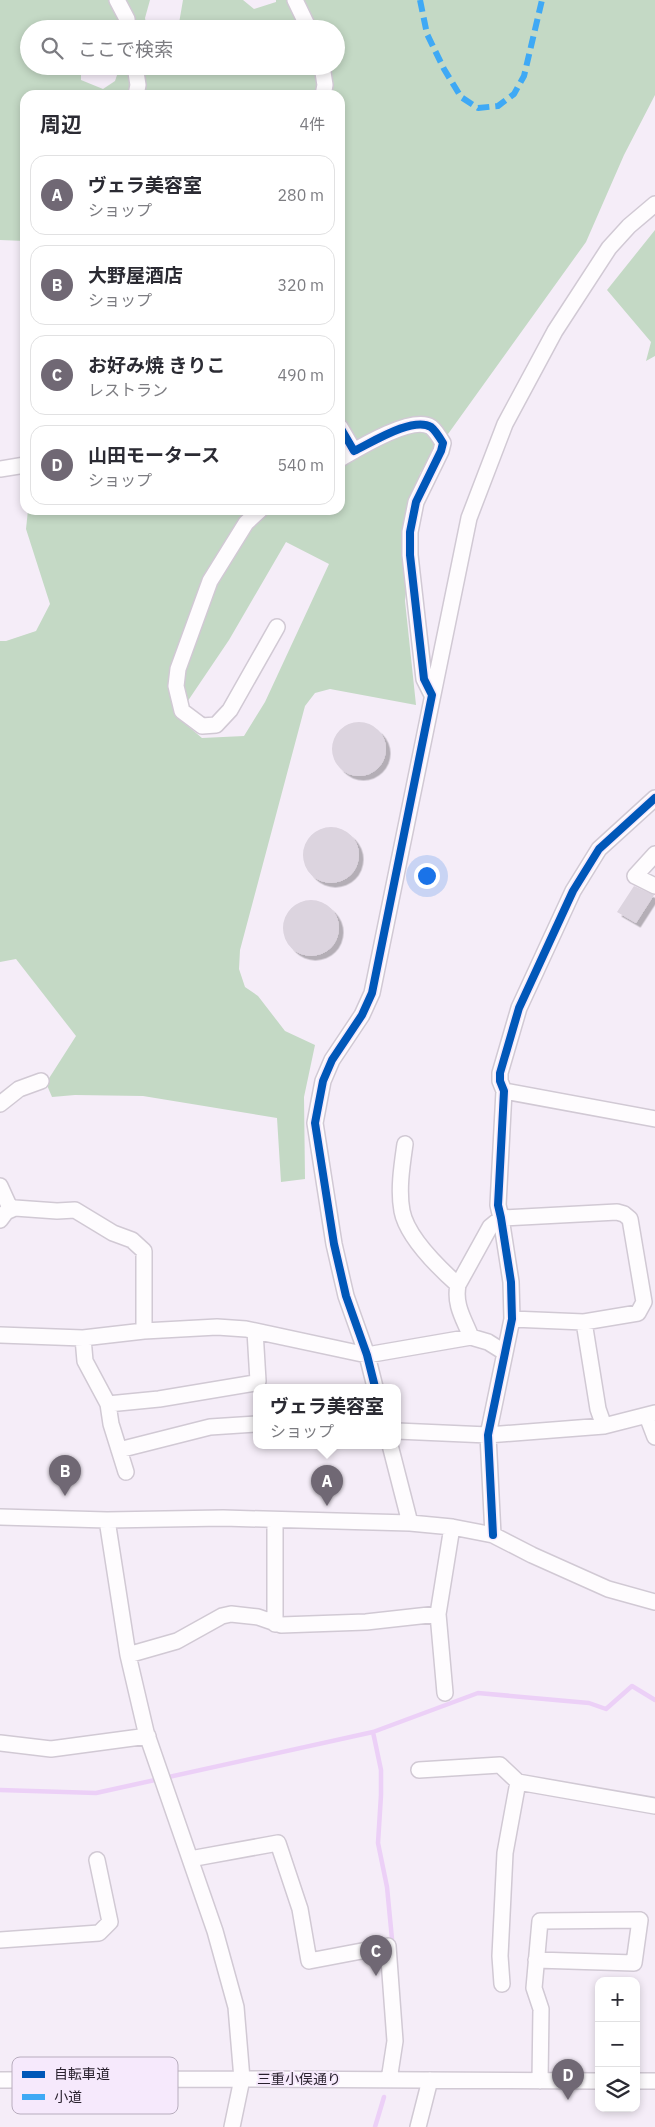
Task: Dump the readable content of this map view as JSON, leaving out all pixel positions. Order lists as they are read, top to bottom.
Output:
{
  "streets": {
    "street": ["三重小俣通り"]
  },
  "legend": ["自転車道", "小道"],
  "page": {
    "search": "ここで検索",
    "heading": ["周辺", "4件"],
    "list": [
      {
        "mark": "A",
        "name": "ヴェラ美容室",
        "note": "ショップ",
        "value": "280 m"
      },
      {
        "mark": "B",
        "name": "大野屋酒店",
        "note": "ショップ",
        "value": "320 m"
      },
      {
        "mark": "C",
        "name": "お好み焼 きりこ",
        "note": "レストラン",
        "value": "490 m"
      },
      {
        "mark": "D",
        "name": "山田モータース",
        "note": "ショップ",
        "value": "540 m"
      }
    ],
    "popup": ["ヴェラ美容室", "ショップ"],
    "pins": [
      "B",
      "A",
      "C",
      "D"
    ],
    "map_buttons": ["+", "−"]
  }
}
